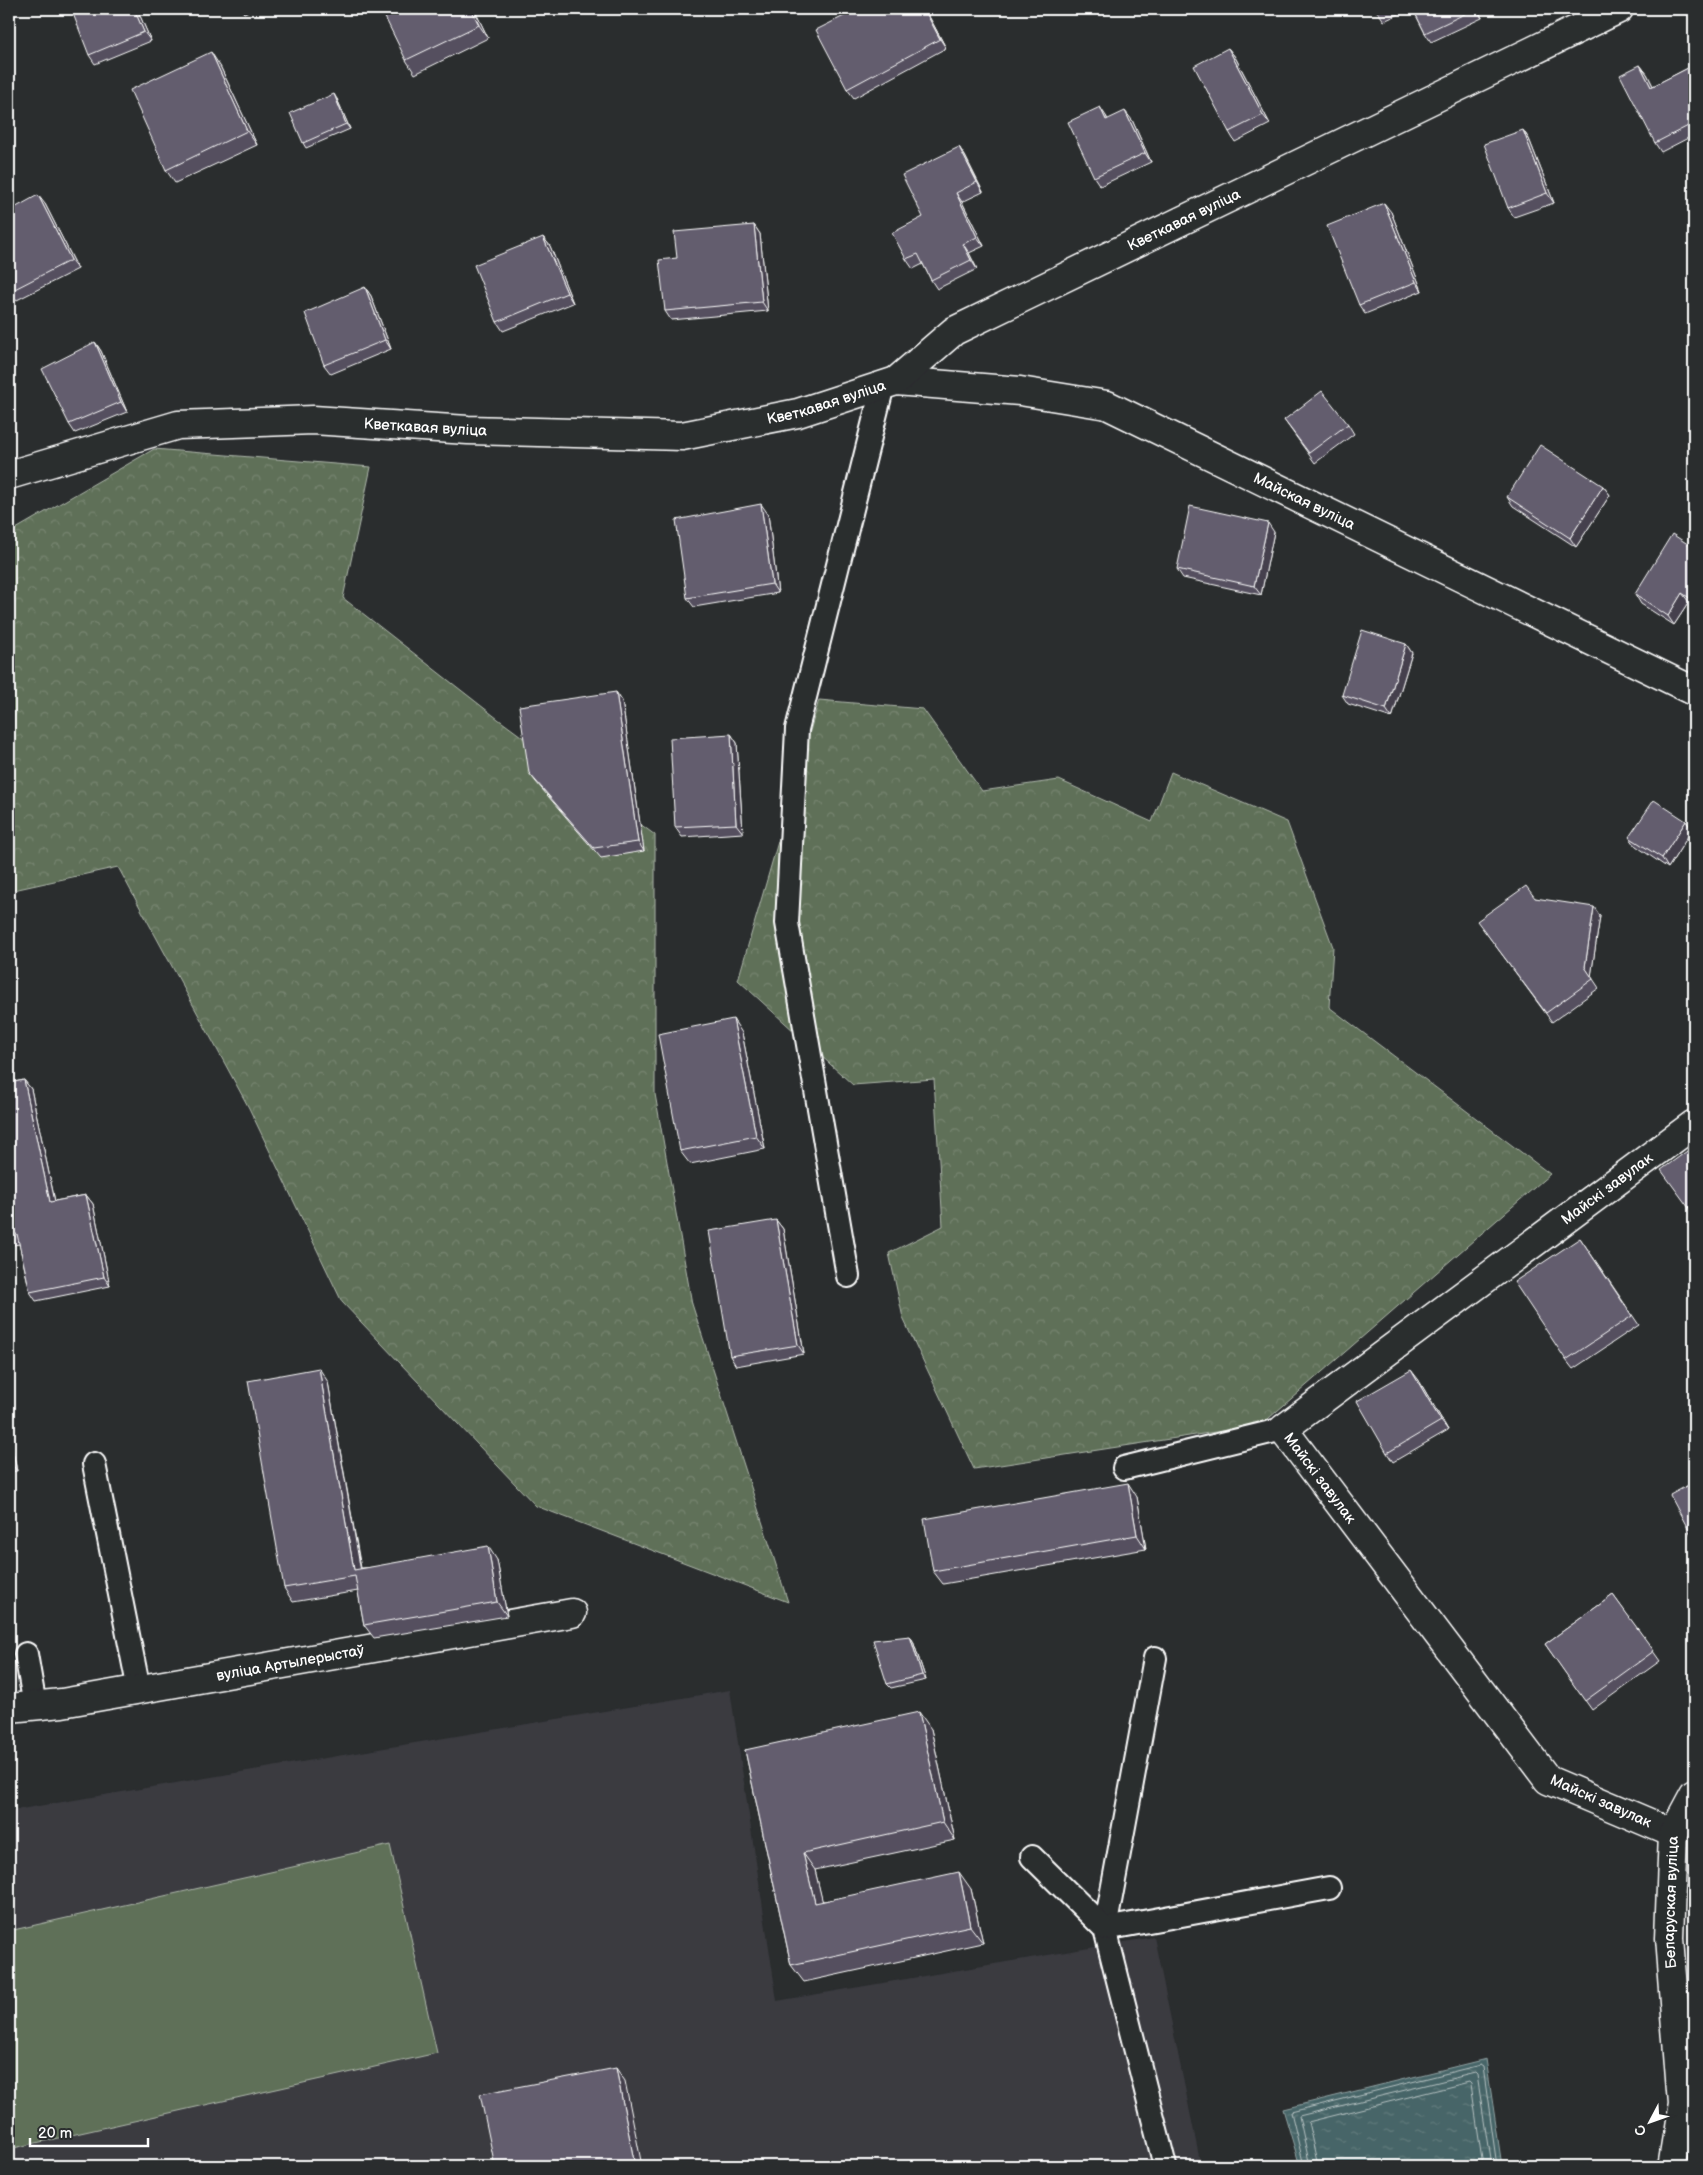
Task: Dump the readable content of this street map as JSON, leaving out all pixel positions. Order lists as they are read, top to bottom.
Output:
{
  "streets": {
    "street": [
      "Кветкавая вуліца",
      "Майская вуліца",
      "Майскі завулак",
      "вуліца Артылерыстаў",
      "Беларуская вуліца"
    ]
  },
  "crossings": [
    ["Кветкавая вуліца", "Майская вуліца"],
    ["Майскі завулак", "Беларуская вуліца"]
  ],
  "scale_bar": "20 m",
  "north": "bottom left"
}
